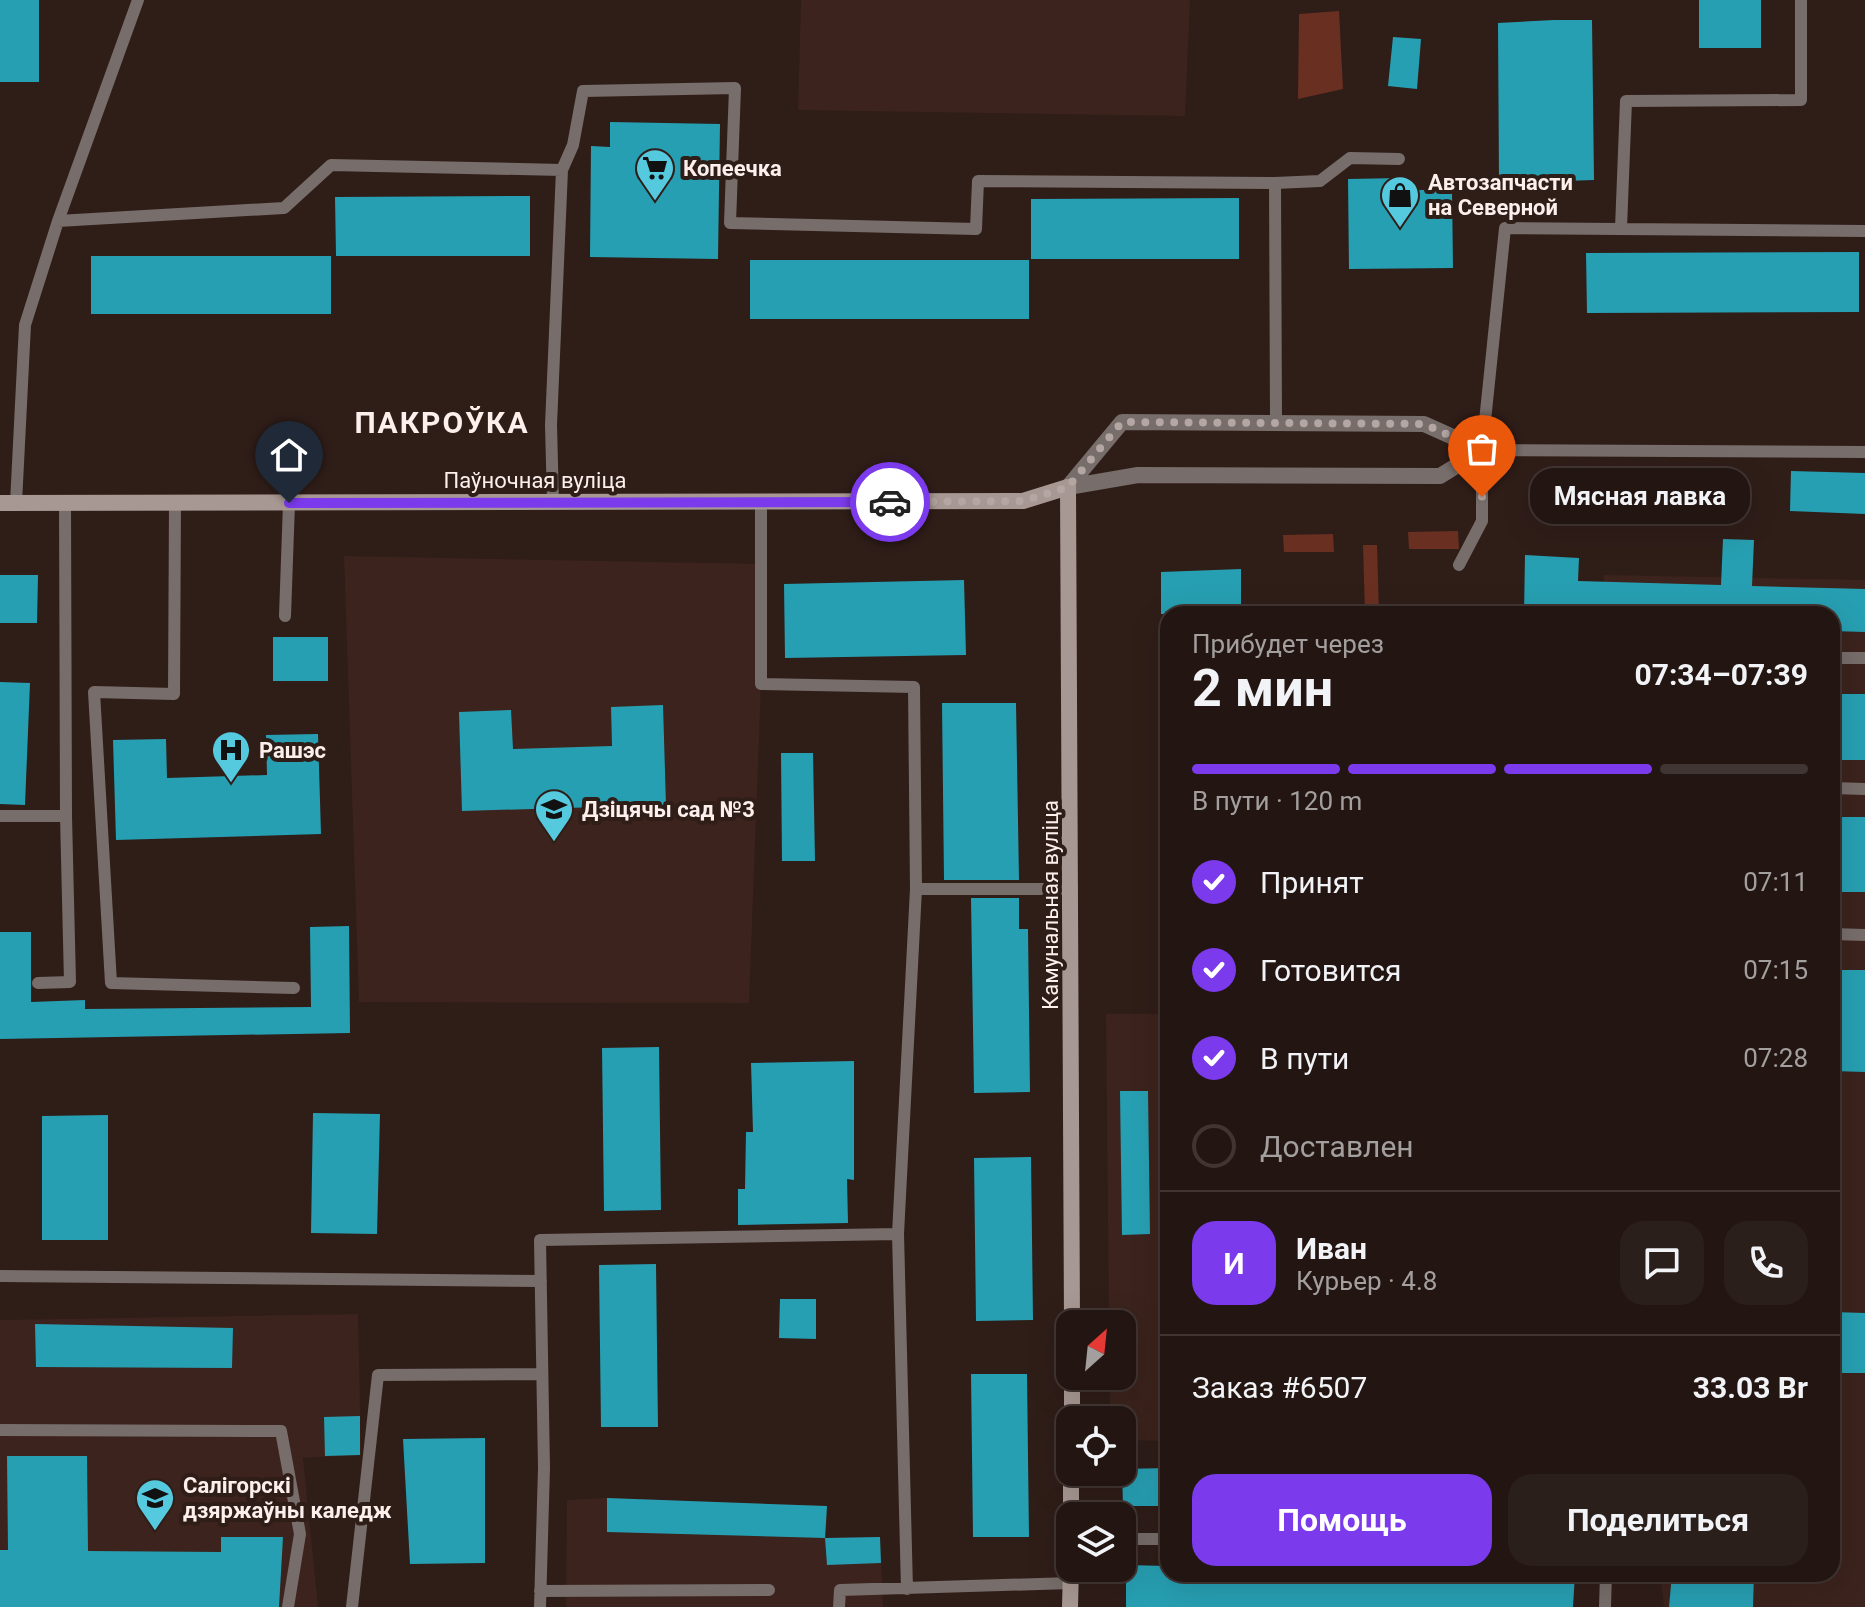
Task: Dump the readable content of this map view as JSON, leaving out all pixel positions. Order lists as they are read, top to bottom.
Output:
{
  "streets": {
    "street": ["Паўночная вуліца", "Камунальная вуліца"]
  },
  "crossings": [
    ["Паўночная вуліца", "Камунальная вуліца"]
  ],
  "districts": ["ПАКРОЎКА"],
  "places": {
    "supermarket": ["Копеечка"],
    "shop": ["Автозапчасти на Северной"],
    "other": ["Мясная лавка"],
    "hospital": ["Рашэс"],
    "school or university": ["Дзіцячы сад №3", "Салігорскі дзяржаўны каледж"]
  },
  "north": "top right",
  "page": {
    "bubble": "Мясная лавка",
    "heading": ["2 мин", "Прибудет через", "07:34–07:39"],
    "panel": [
      "Иван",
      "Курьер · 4.8",
      "Заказ #6507",
      "33.03 Br"
    ],
    "bar": "В пути · 120 m",
    "list": [
      ["Принят", "07:11"],
      ["Готовится", "07:15"],
      ["В пути", "07:28"],
      "Доставлен"
    ],
    "round": "И",
    "buttons": ["Помощь", "Поделиться"]
  }
}
